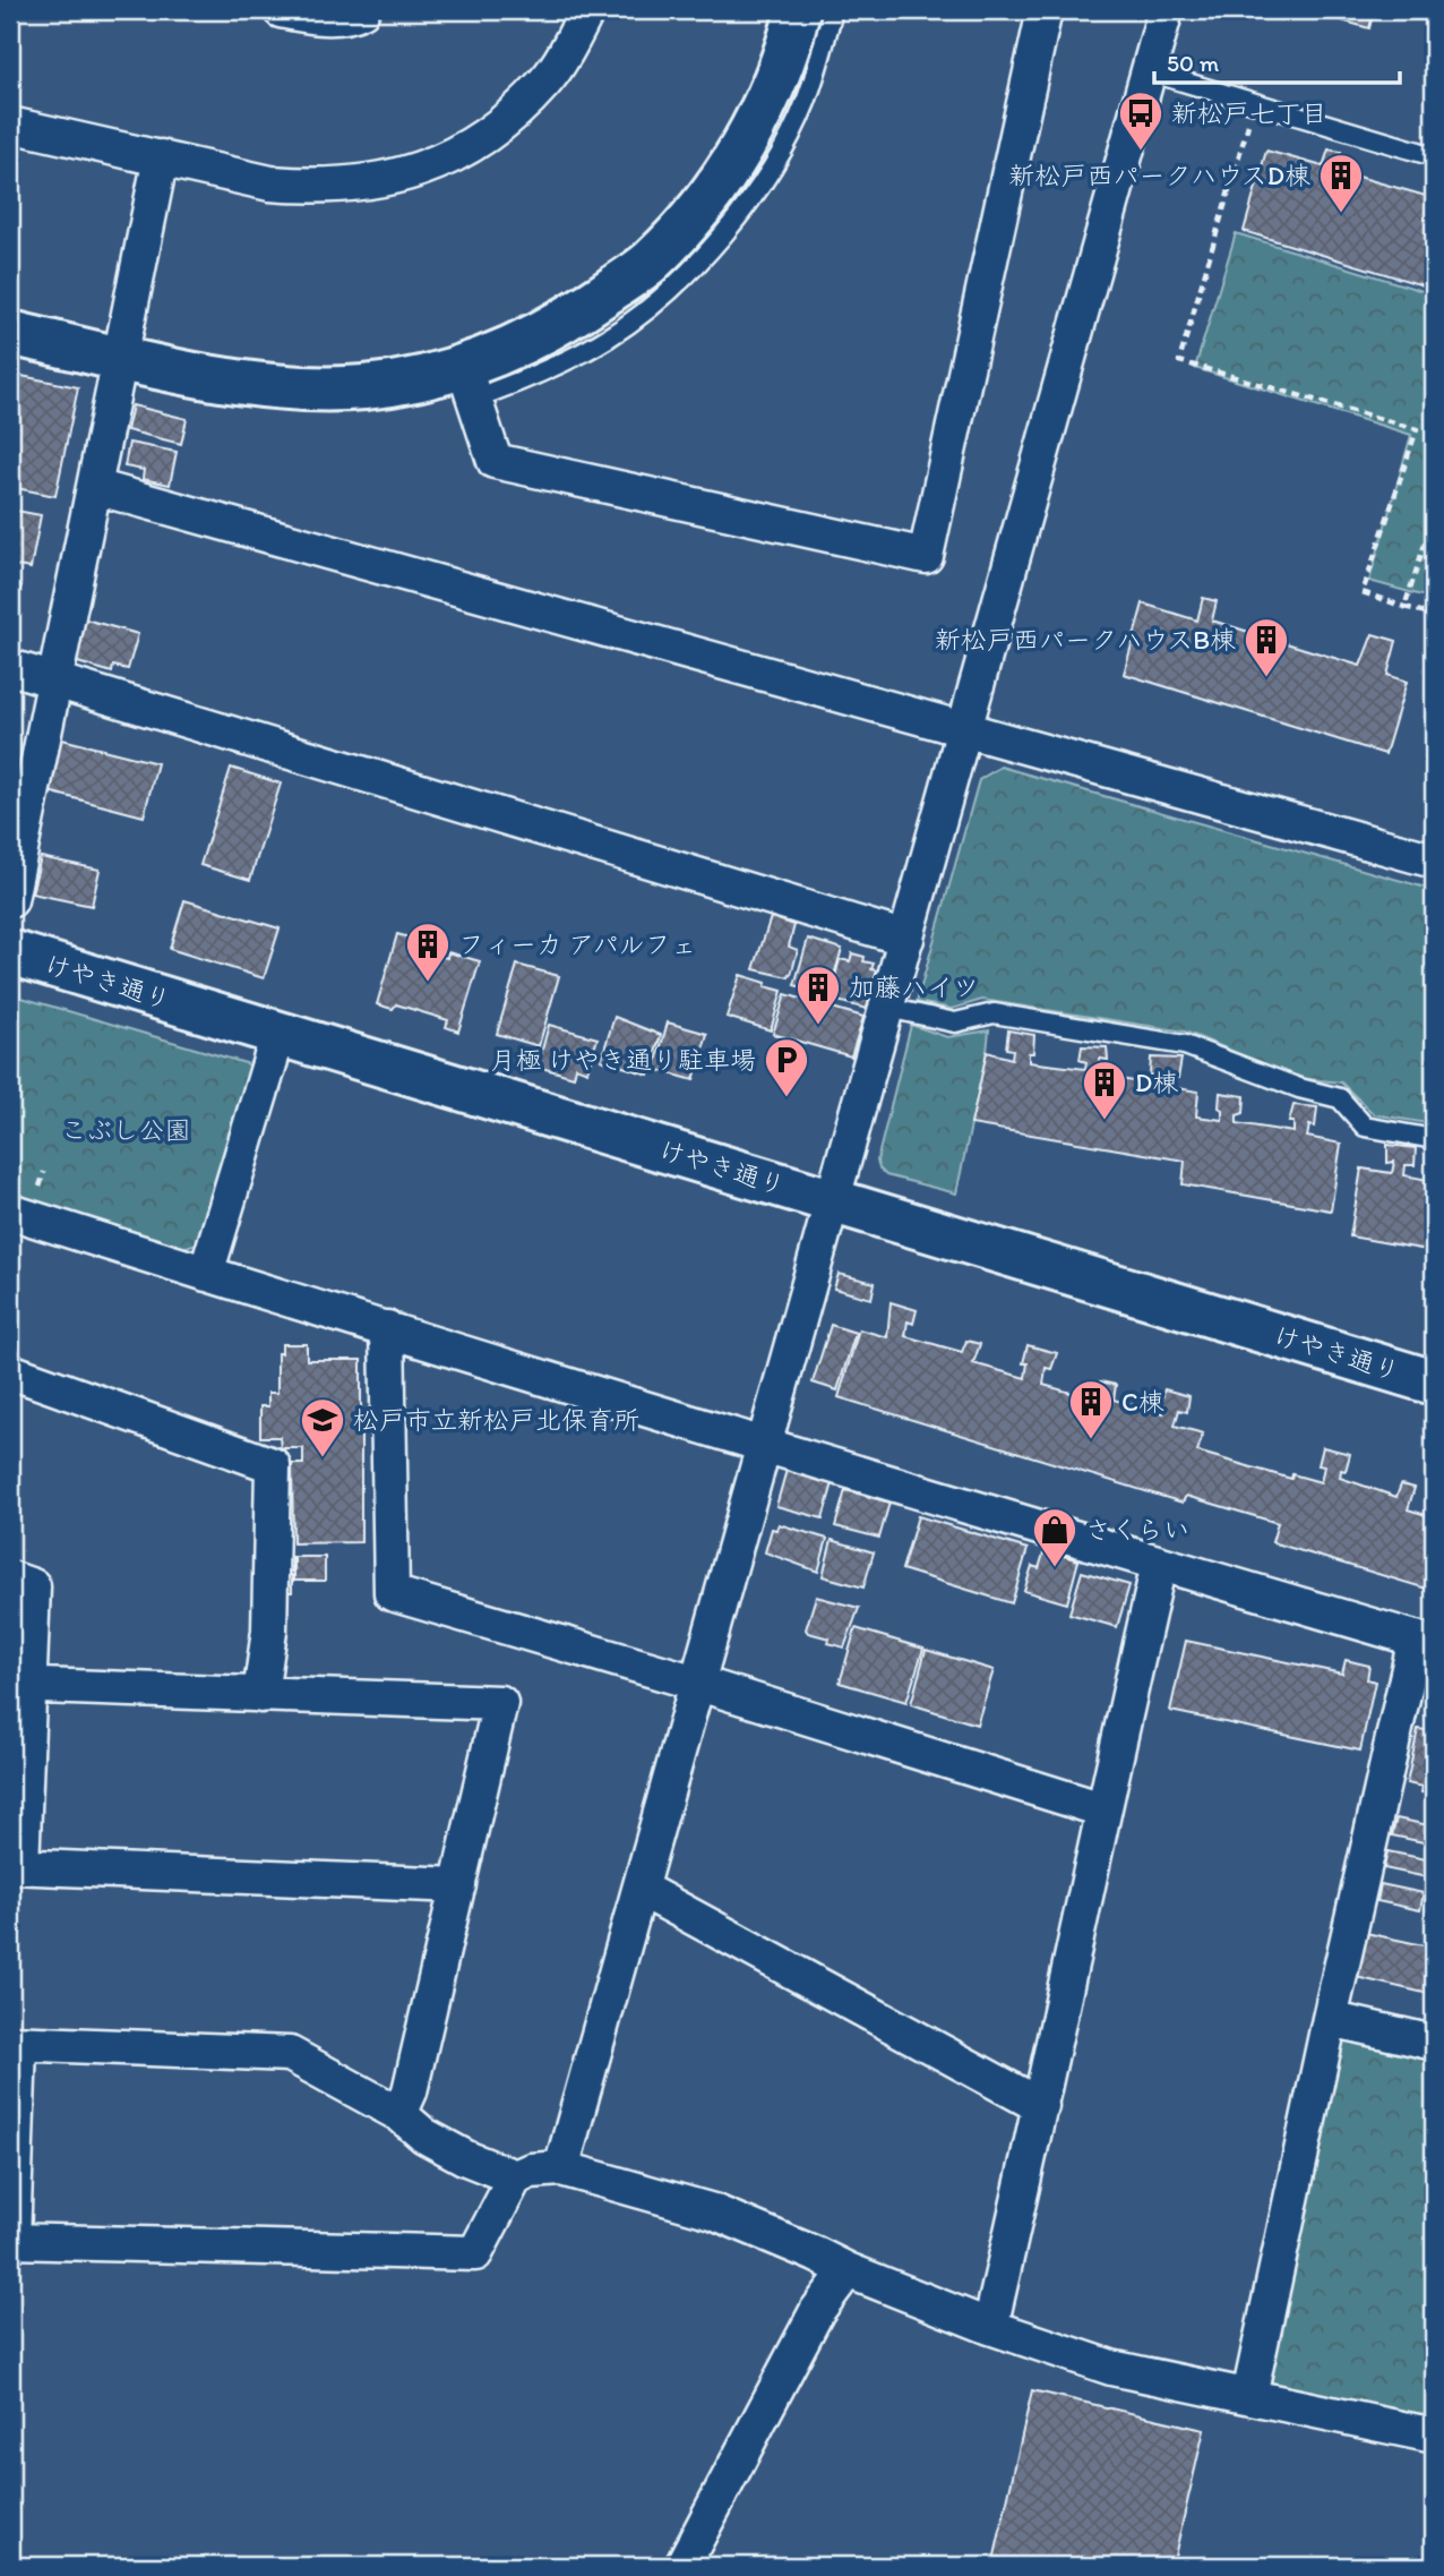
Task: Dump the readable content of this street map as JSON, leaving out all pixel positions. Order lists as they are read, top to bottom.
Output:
{
  "streets": {
    "street": ["けやき通り"]
  },
  "parks": ["こぶし公園"],
  "places": {
    "bus stop": ["新松戸七丁目"],
    "building": [
      "新松戸西パークハウスD棟",
      "新松戸西パークハウスB棟",
      "フィーカ アパルフェ",
      "加藤ハイツ",
      "D棟",
      "C棟"
    ],
    "parking": ["月極 けやき通り駐車場"],
    "school or university": ["松戸市立新松戸北保育所"],
    "shop": ["さくらい"]
  },
  "scale_bar": "50 m"
}
